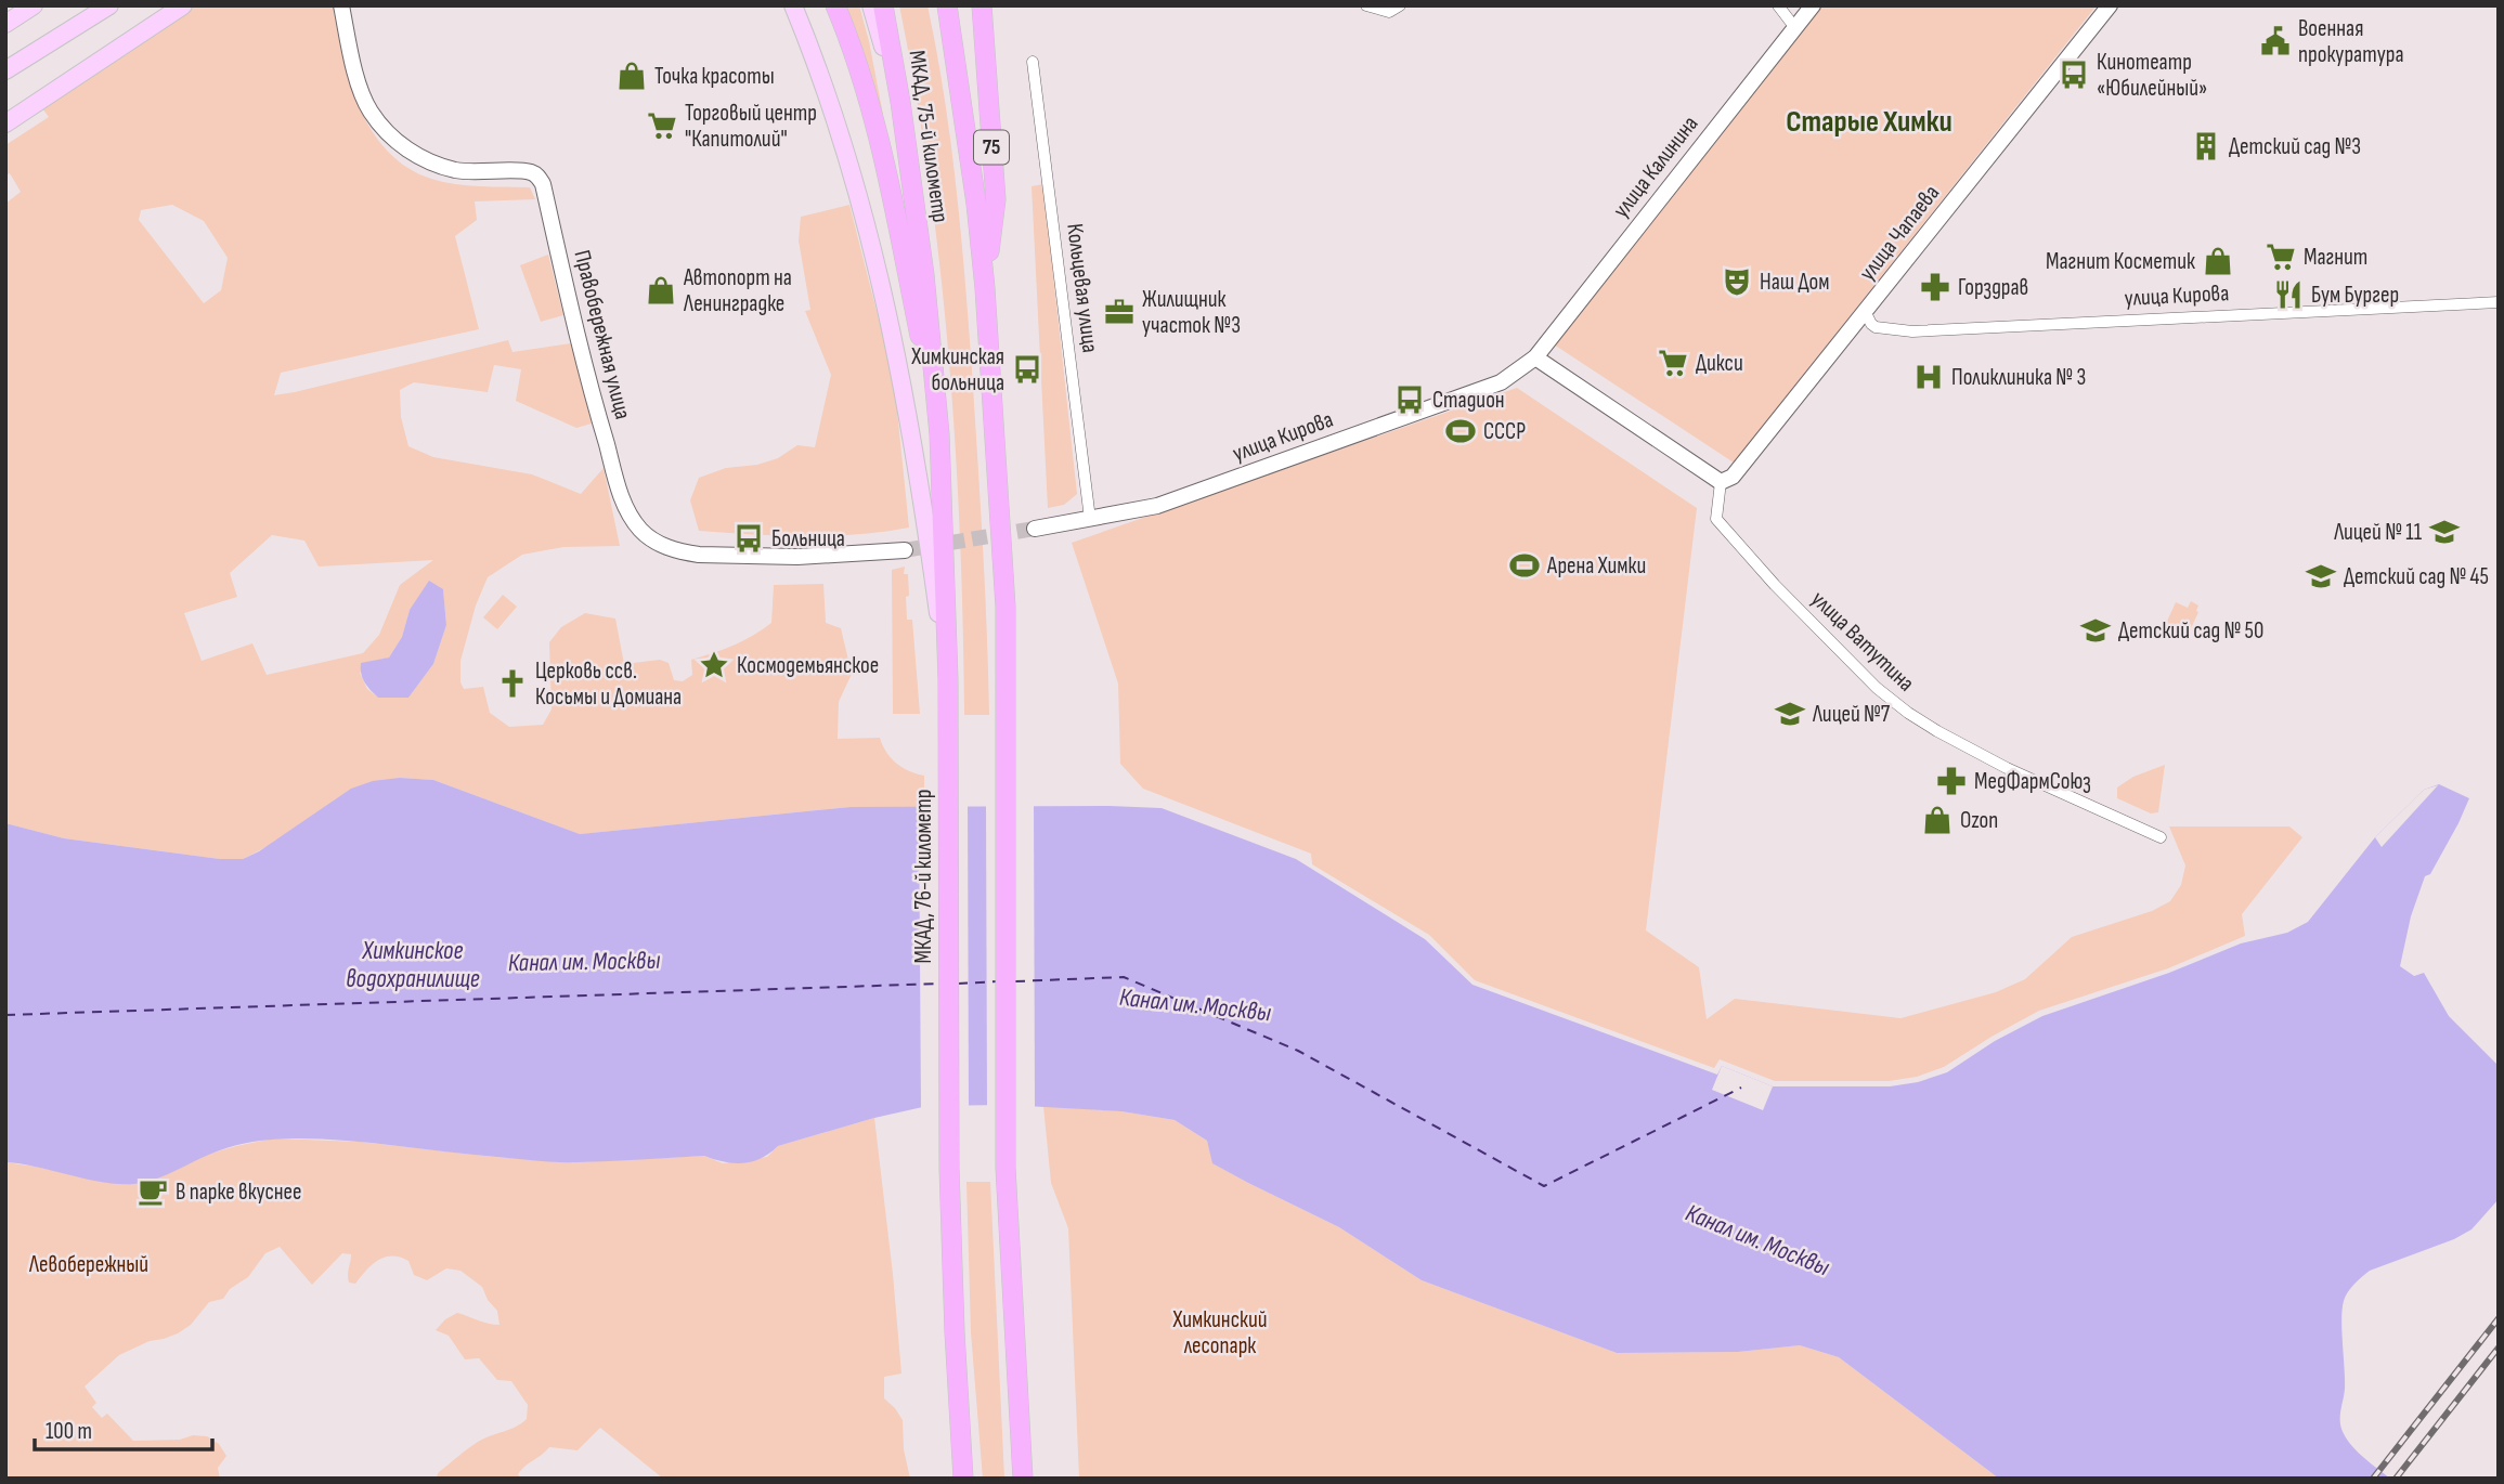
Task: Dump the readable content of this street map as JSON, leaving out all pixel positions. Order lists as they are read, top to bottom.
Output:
{
  "streets": {
    "highway": ["МКАД, 75-й километр", "75", "МКАД, 76-й километр"],
    "street": [
      "улица Калинина",
      "улица Чапаева",
      "Кольцевая улица",
      "улица Кирова",
      "Правобережная улица",
      "улица Ватутина"
    ]
  },
  "crossings": [
    ["МКАД, 75-й километр", "75"],
    ["МКАД, 75-й километр", "МКАД, 76-й километр"],
    ["улица Калинина", "улица Кирова"],
    ["улица Чапаева", "улица Кирова"],
    ["улица Чапаева", "улица Ватутина"],
    ["Кольцевая улица", "улица Кирова"]
  ],
  "districts": ["Старые Химки"],
  "water": ["Химкинское водохранилище", "Канал им. Москвы"],
  "parks": ["Левобережный", "Химкинский лесопарк"],
  "places": {
    "public building": ["Военная прокуратура"],
    "bus stop": [
      "Кинотеатр «Юбилейный»",
      "Химкинская больница",
      "Стадион",
      "Больница"
    ],
    "shop": [
      "Точка красоты",
      "Магнит Косметик",
      "Автопорт на Ленинградке",
      "Ozon"
    ],
    "supermarket": ["Торговый центр \"Капитолий\"", "Магнит", "Дикси"],
    "building": ["Детский сад №3"],
    "theatre": ["Наш Дом"],
    "pharmacy": ["Горздрав", "МедФармСоюз"],
    "restaurant": ["Бум Бургер"],
    "office": ["Жилищник участок №3"],
    "hospital": ["Поликлиника № 3"],
    "sports": ["СССР", "Арена Химки"],
    "school or university": [
      "Лицей № 11",
      "Детский сад № 45",
      "Детский сад № 50",
      "Лицей №7"
    ],
    "place": ["Космодемьянское"],
    "church": ["Церковь ссв. Косьмы и Домиана"],
    "cafe": ["В парке вкуснее"]
  },
  "scale_bar": "100 m"
}
